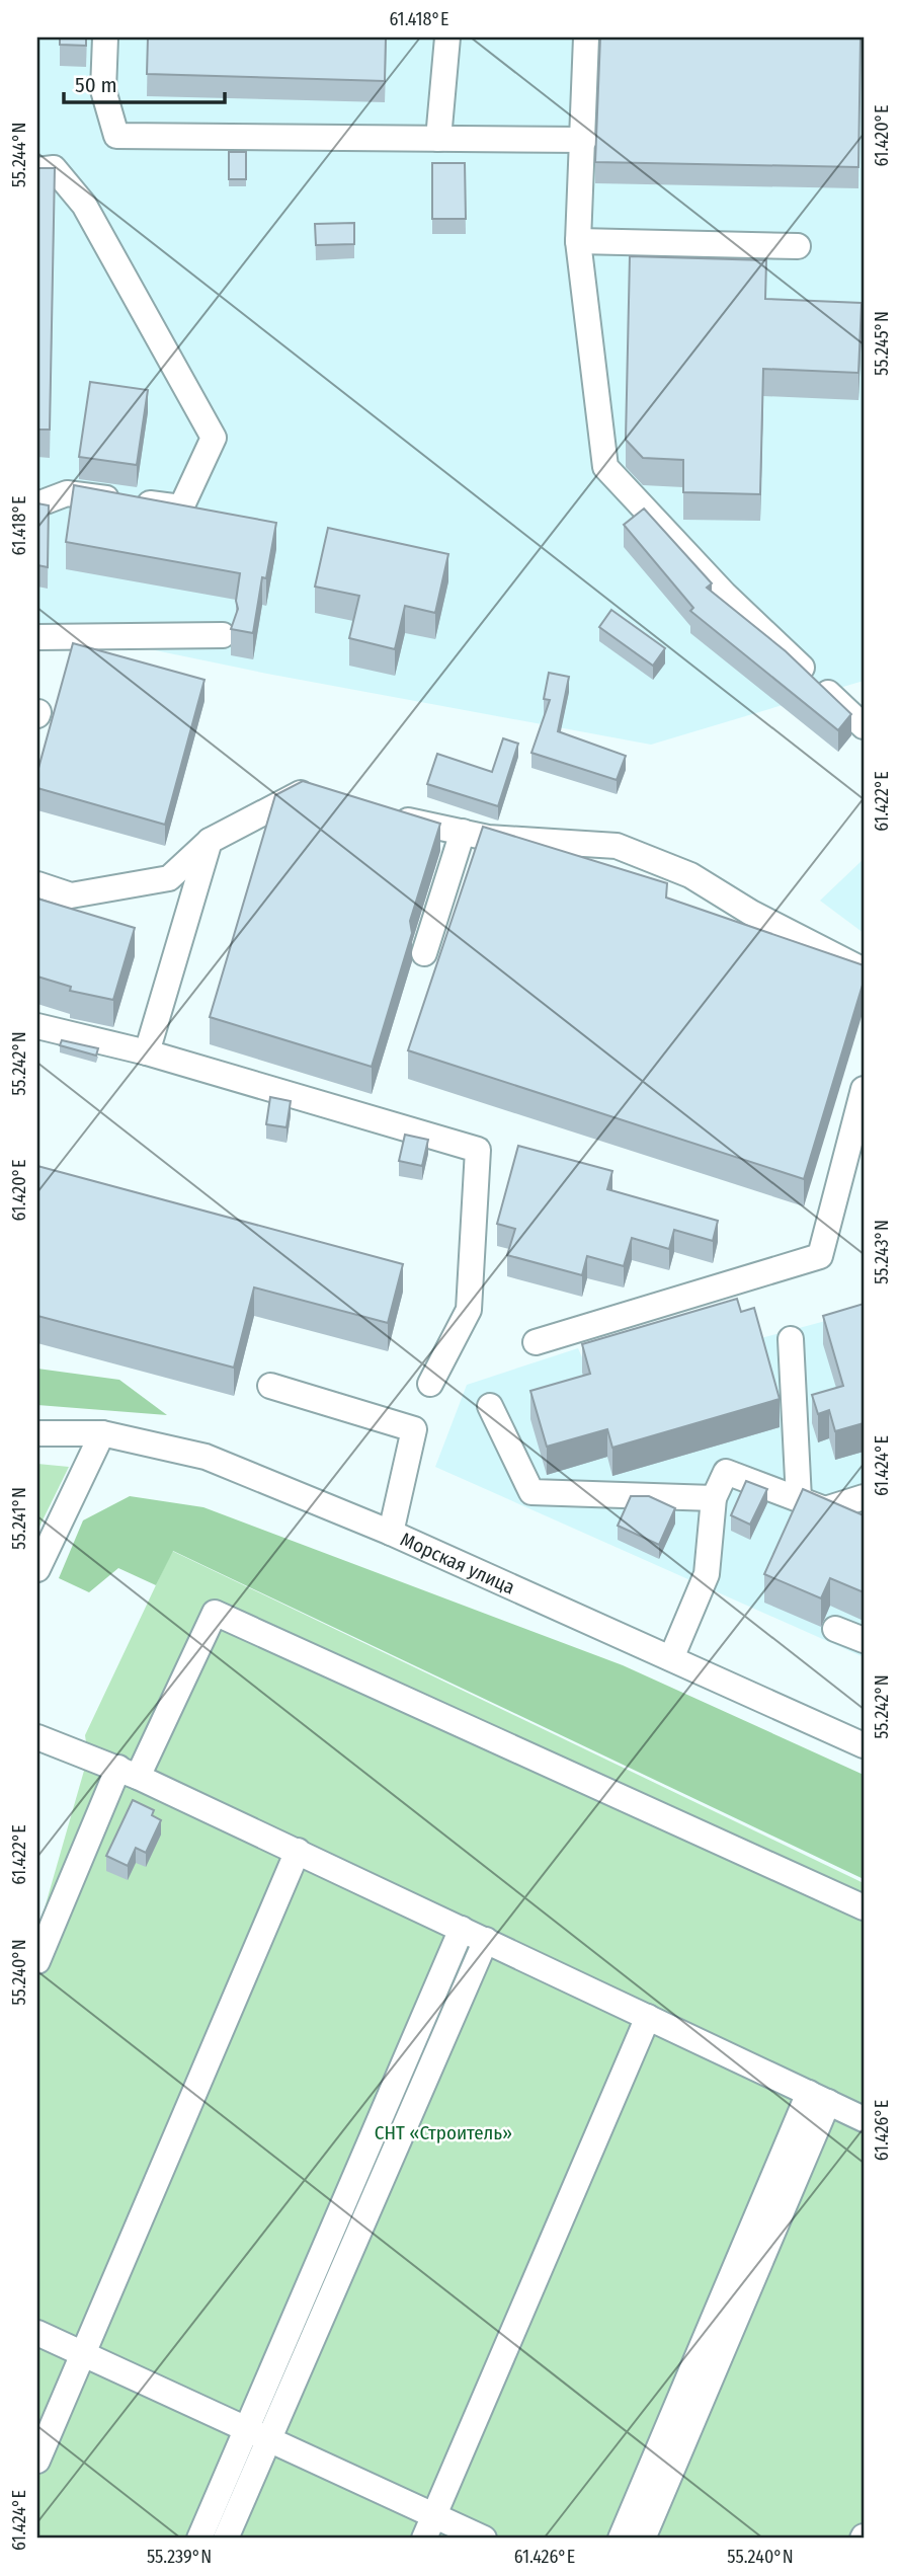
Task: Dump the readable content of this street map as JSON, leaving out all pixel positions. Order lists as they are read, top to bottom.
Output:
{
  "streets": {
    "street": ["Морская улица"]
  },
  "parks": ["СНТ «Строитель»"],
  "scale_bar": "50 m",
  "coordinates": [
    "61.418°E",
    "61.420°E",
    "55.244°N",
    "55.245°N",
    "61.422°E",
    "55.242°N",
    "55.243°N",
    "61.424°E",
    "55.241°N",
    "55.240°N",
    "61.426°E",
    "55.239°N"
  ]
}
